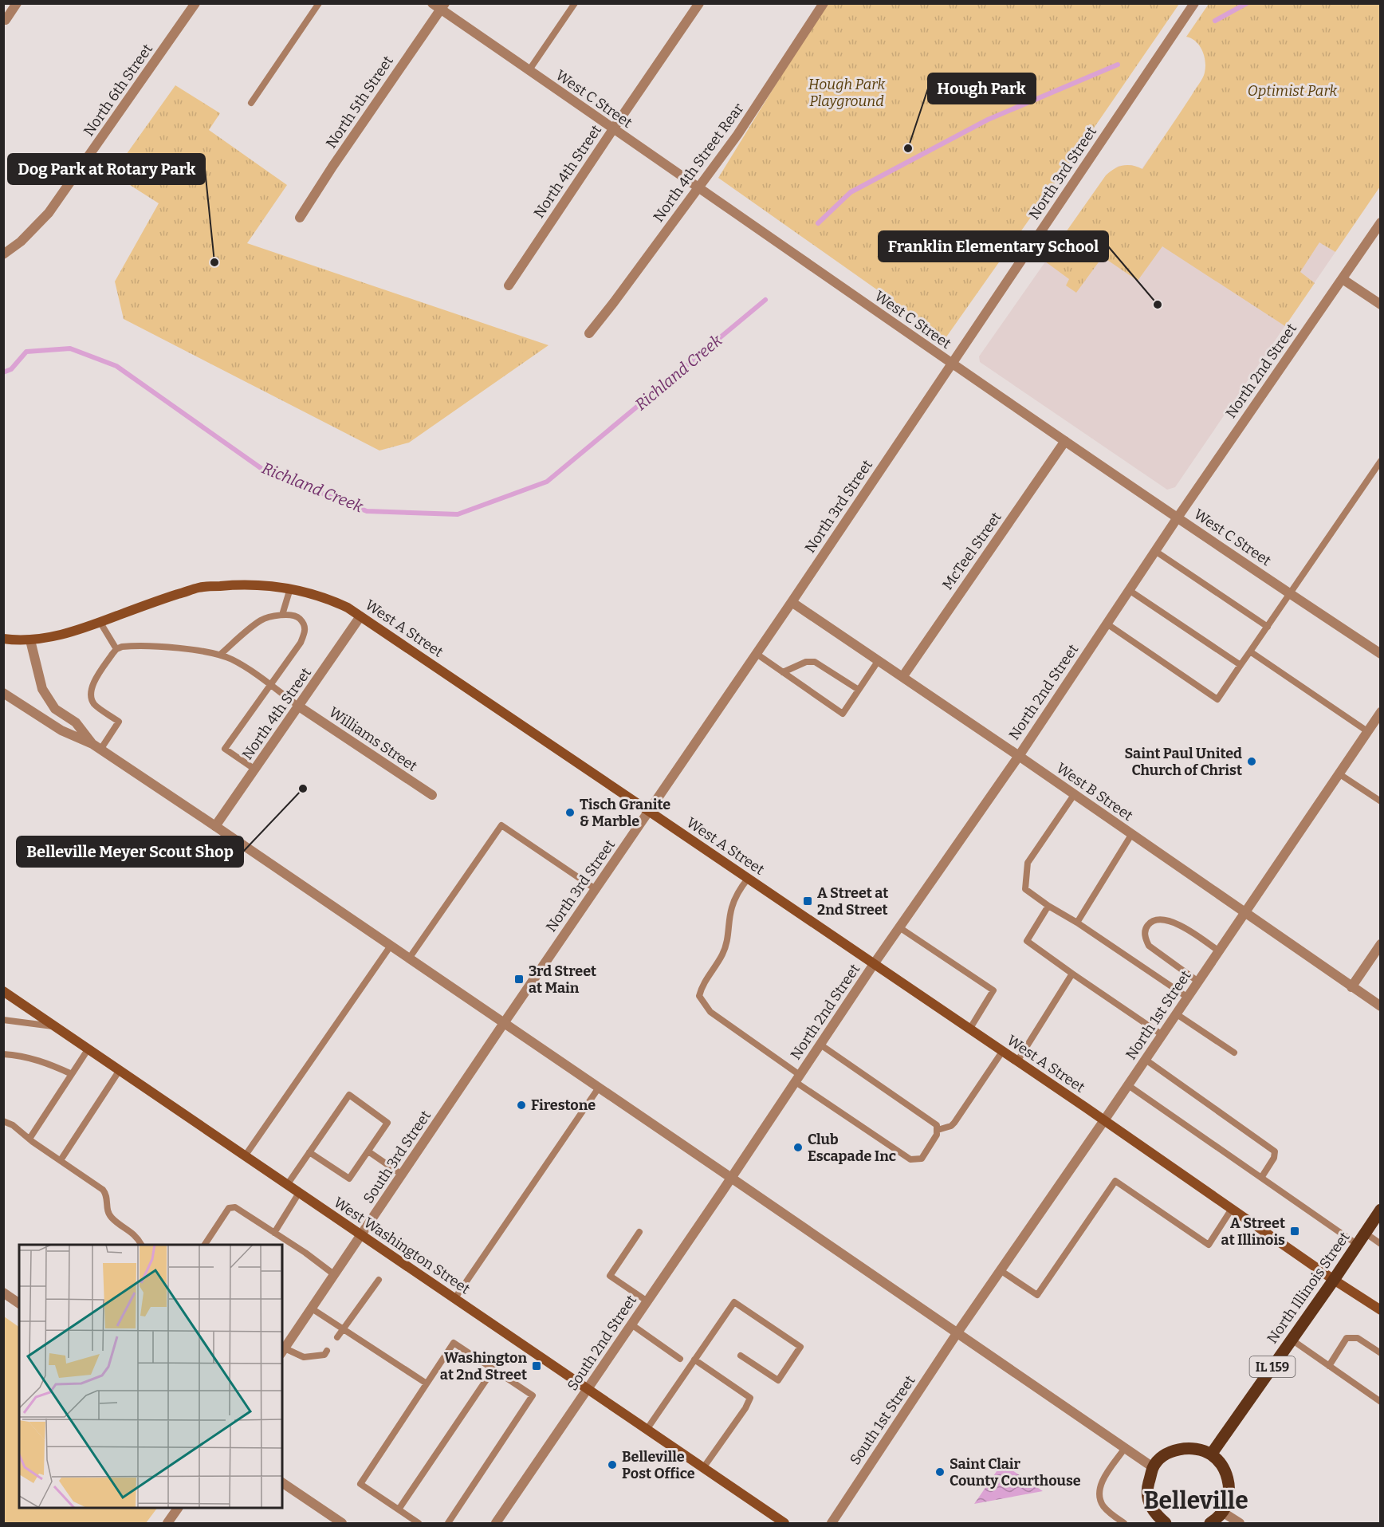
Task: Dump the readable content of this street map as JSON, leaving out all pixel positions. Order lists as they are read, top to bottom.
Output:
{
  "streets": {
    "main road": [
      "West A Street",
      "West Washington Street",
      "North Illinois Street",
      "IL 159"
    ],
    "street": [
      "North 6th Street",
      "West C Street",
      "North 5th Street",
      "North 4th Street Rear",
      "North 4th Street",
      "North 3rd Street",
      "North 2nd Street",
      "McTeel Street",
      "Williams Street",
      "West B Street",
      "North 1st Street",
      "South 3rd Street",
      "South 2nd Street",
      "South 1st Street"
    ]
  },
  "crossings": [
    ["West C Street", "North 5th Street"],
    ["West C Street", "North 4th Street Rear"],
    ["West C Street", "North 4th Street"],
    ["West C Street", "North 3rd Street"],
    ["West C Street", "North 2nd Street"],
    ["West C Street", "McTeel Street"],
    ["North 4th Street", "West A Street"],
    ["North 4th Street", "Williams Street"],
    ["North 3rd Street", "West A Street"],
    ["North 3rd Street", "West B Street"],
    ["North 3rd Street", "South 3rd Street"],
    ["North 2nd Street", "West A Street"],
    ["North 2nd Street", "West B Street"],
    ["North 2nd Street", "South 2nd Street"],
    ["McTeel Street", "West B Street"],
    ["West A Street", "North 1st Street"],
    ["West A Street", "North Illinois Street"],
    ["West B Street", "North 1st Street"],
    ["North 1st Street", "South 1st Street"],
    ["South 3rd Street", "West Washington Street"],
    ["West Washington Street", "South 2nd Street"]
  ],
  "districts": ["Belleville"],
  "water": ["Richland Creek"],
  "parks": ["Hough Park Playground", "Optimist Park"],
  "places": {
    "other": [
      "Hough Park",
      "Dog Park at Rotary Park",
      "Franklin Elementary School",
      "Saint Paul United Church of Christ",
      "Belleville Meyer Scout Shop",
      "Tisch Granite & Marble",
      "Firestone",
      "Club Escapade Inc",
      "Belleville Post Office",
      "Saint Clair County Courthouse"
    ],
    "transit": [
      "A Street at 2nd Street",
      "3rd Street at Main",
      "A Street at Illinois",
      "Washington at 2nd Street"
    ]
  }
}
